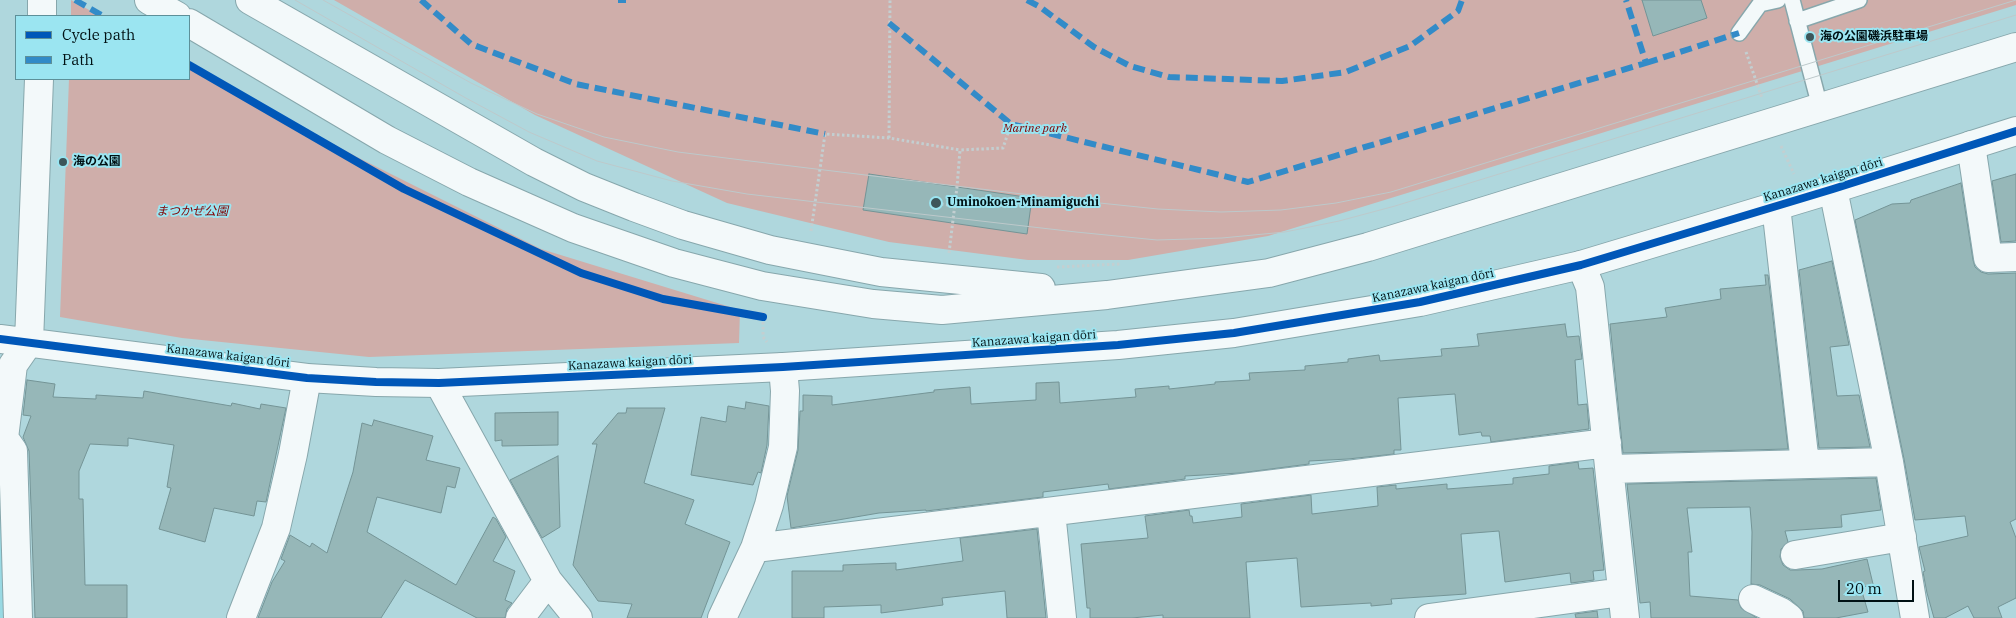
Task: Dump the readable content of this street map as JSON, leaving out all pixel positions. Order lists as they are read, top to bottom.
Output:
{
  "streets": {
    "street": ["Kanazawa kaigan dōri"]
  },
  "parks": ["Marine park", "まつかぜ公園"],
  "places": ["海の公園磯浜駐車場", "海の公園", "Uminokoen-Minamiguchi"],
  "legend": ["Cycle path", "Path"],
  "scale_bar": "20 m"
}
